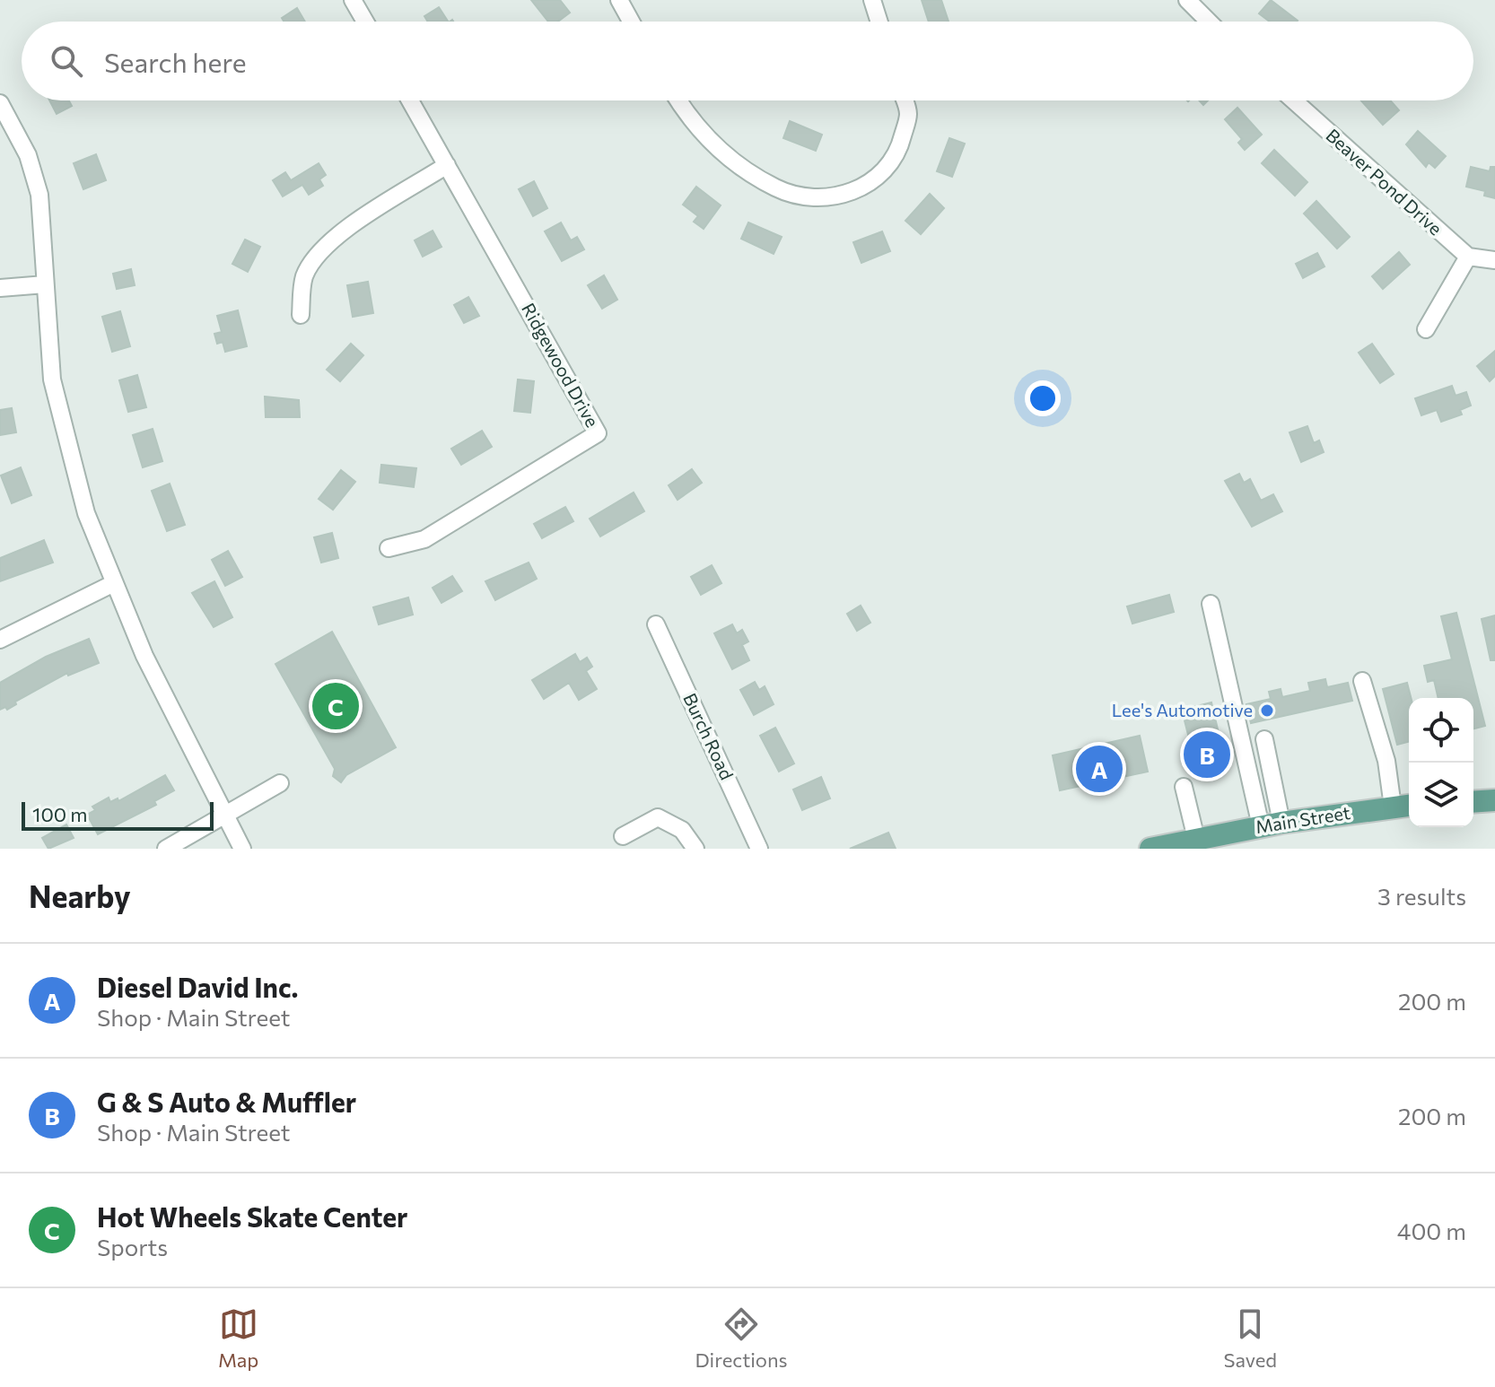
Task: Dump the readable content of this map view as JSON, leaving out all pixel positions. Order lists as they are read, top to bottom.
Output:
{
  "streets": {
    "main road": ["Main Street"],
    "street": ["Beaver Pond Drive", "Ridgewood Drive", "Burch Road"]
  },
  "places": ["Lee's Automotive"],
  "scale_bar": "100 m",
  "page": {
    "search": "Search here",
    "pins": ["C", "B", "A"],
    "scale": "100 m",
    "heading": ["Nearby", "3 results"],
    "list": [
      {
        "mark": "A",
        "name": "Diesel David Inc.",
        "note": "Shop · Main Street",
        "value": "200 m"
      },
      {
        "mark": "B",
        "name": "G & S Auto & Muffler",
        "note": "Shop · Main Street",
        "value": "200 m"
      },
      {
        "mark": "C",
        "name": "Hot Wheels Skate Center",
        "note": "Sports",
        "value": "400 m"
      }
    ],
    "nav": ["Map", "Directions", "Saved"]
  }
}
